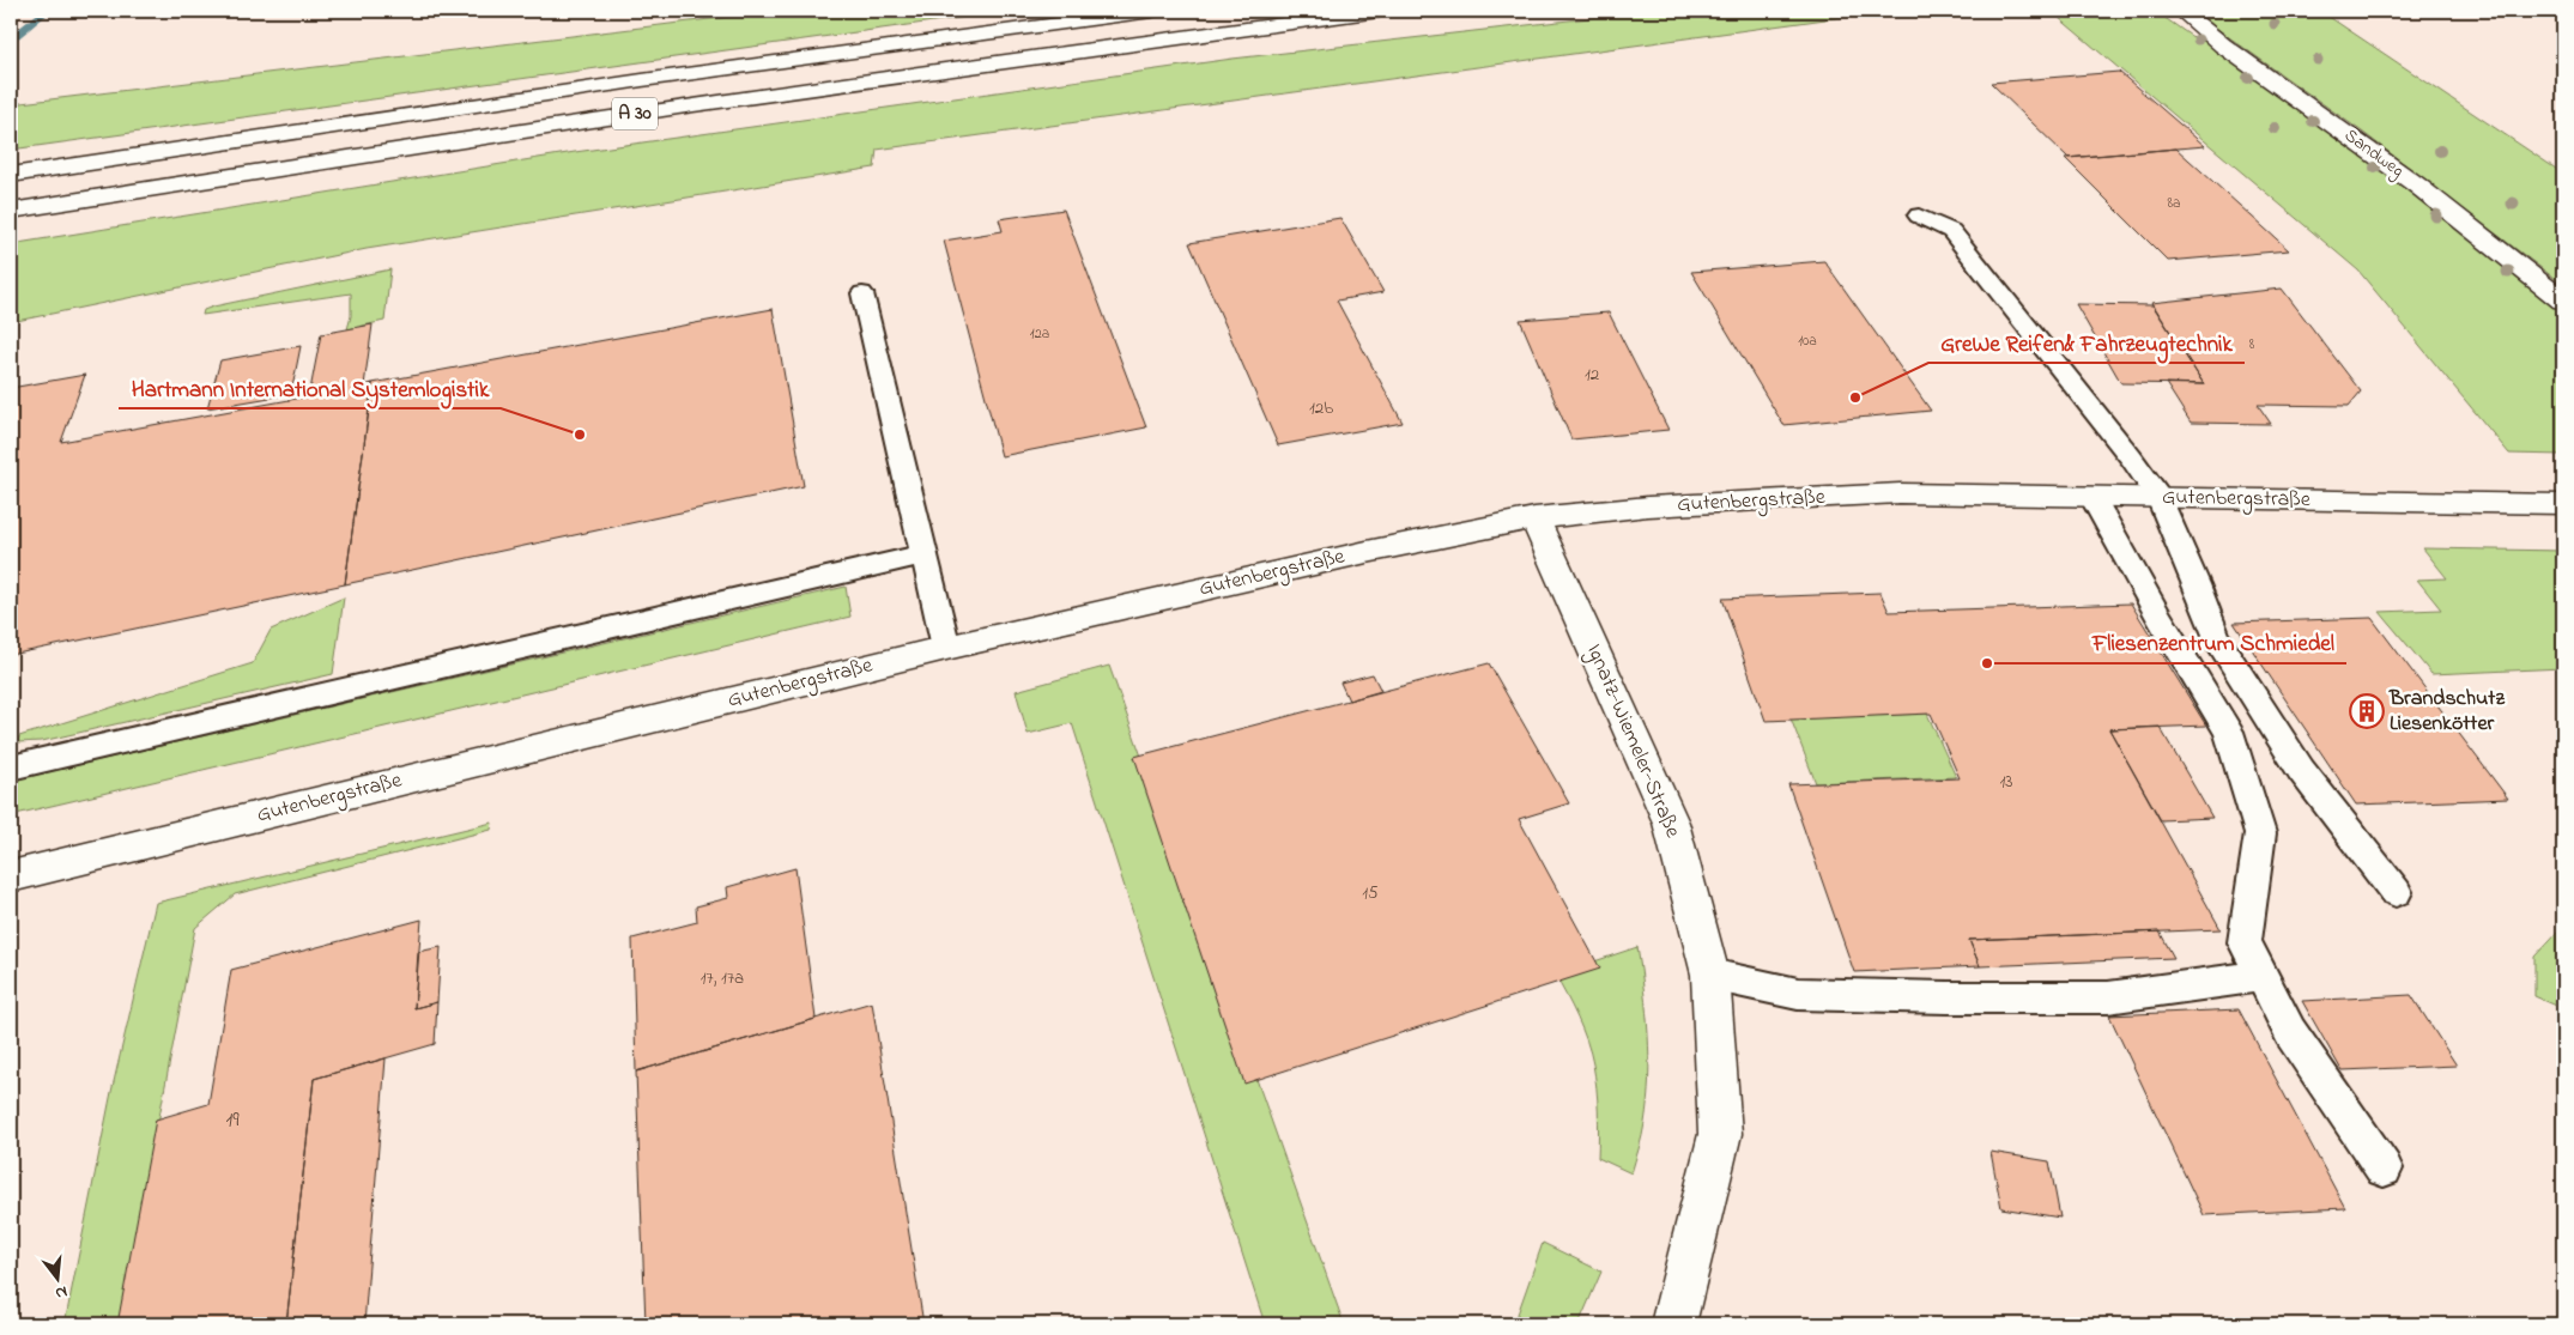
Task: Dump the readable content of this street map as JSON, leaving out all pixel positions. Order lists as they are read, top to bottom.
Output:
{
  "streets": {
    "main road": [
      "A 30",
      "Sandweg",
      "Gutenbergstraße",
      "Ignatz-Wiemeler-Straße"
    ]
  },
  "crossings": [
    ["Gutenbergstraße", "Ignatz-Wiemeler-Straße"]
  ],
  "places": {
    "other": ["GreWe Reifen& Fahrzeugtechnik", "Hartmann International Systemlogistik", "Fliesenzentrum Schmiedel"],
    "building": ["Brandschutz Liesenkötter"]
  },
  "house_numbers": [
    "8a",
    "12a",
    "10a",
    "8",
    "12",
    "12b",
    "13",
    "15",
    "17, 17a",
    "19"
  ],
  "north": "bottom"
}
